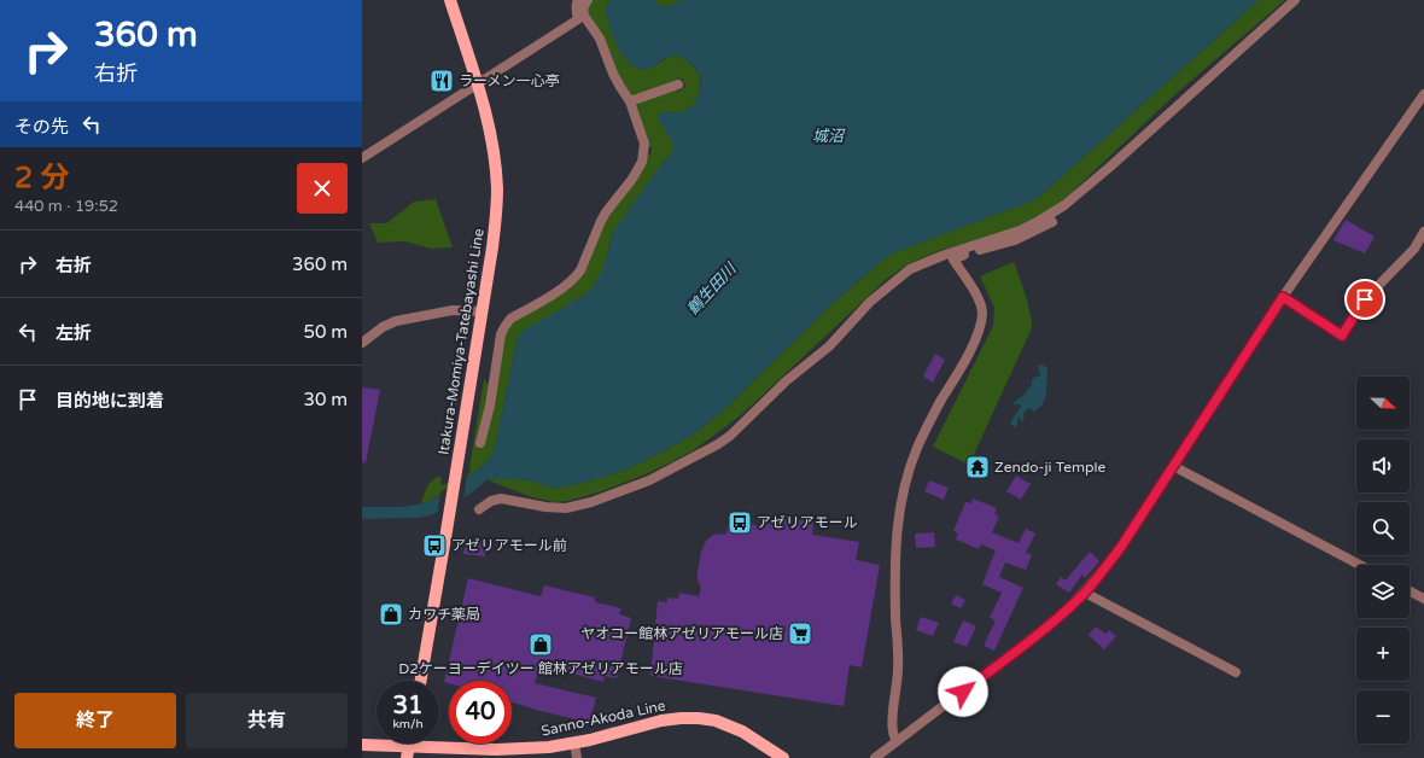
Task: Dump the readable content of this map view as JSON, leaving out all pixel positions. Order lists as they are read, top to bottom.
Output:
{
  "streets": {
    "main road": ["Itakura-Momiya-Tatebayashi Line", "Sanno-Akoda Line"]
  },
  "water": ["城沼", "鶴生田川"],
  "places": {
    "restaurant": ["ラーメン一心亭"],
    "temple": ["Zendo-ji Temple"],
    "bus stop": ["アゼリアモール", "アゼリアモール前"],
    "shop": ["カワチ薬局", "D2ケーヨーデイツー 館林アゼリアモール店"],
    "supermarket": ["ヤオコー館林アゼリアモール店"]
  },
  "north": "right",
  "page": {
    "turn": ["360 m", "右折"],
    "then": "その先",
    "heading": ["2 分", "440 m · 19:52"],
    "list": [
      {
        "name": "右折",
        "value": "360 m"
      },
      {
        "name": "左折",
        "value": "50 m"
      },
      {
        "name": "目的地に到着",
        "value": "30 m"
      }
    ],
    "map_buttons": ["+", "−"],
    "speed": "31 km/h",
    "limit": "40",
    "buttons": ["終了", "共有"]
  }
}
